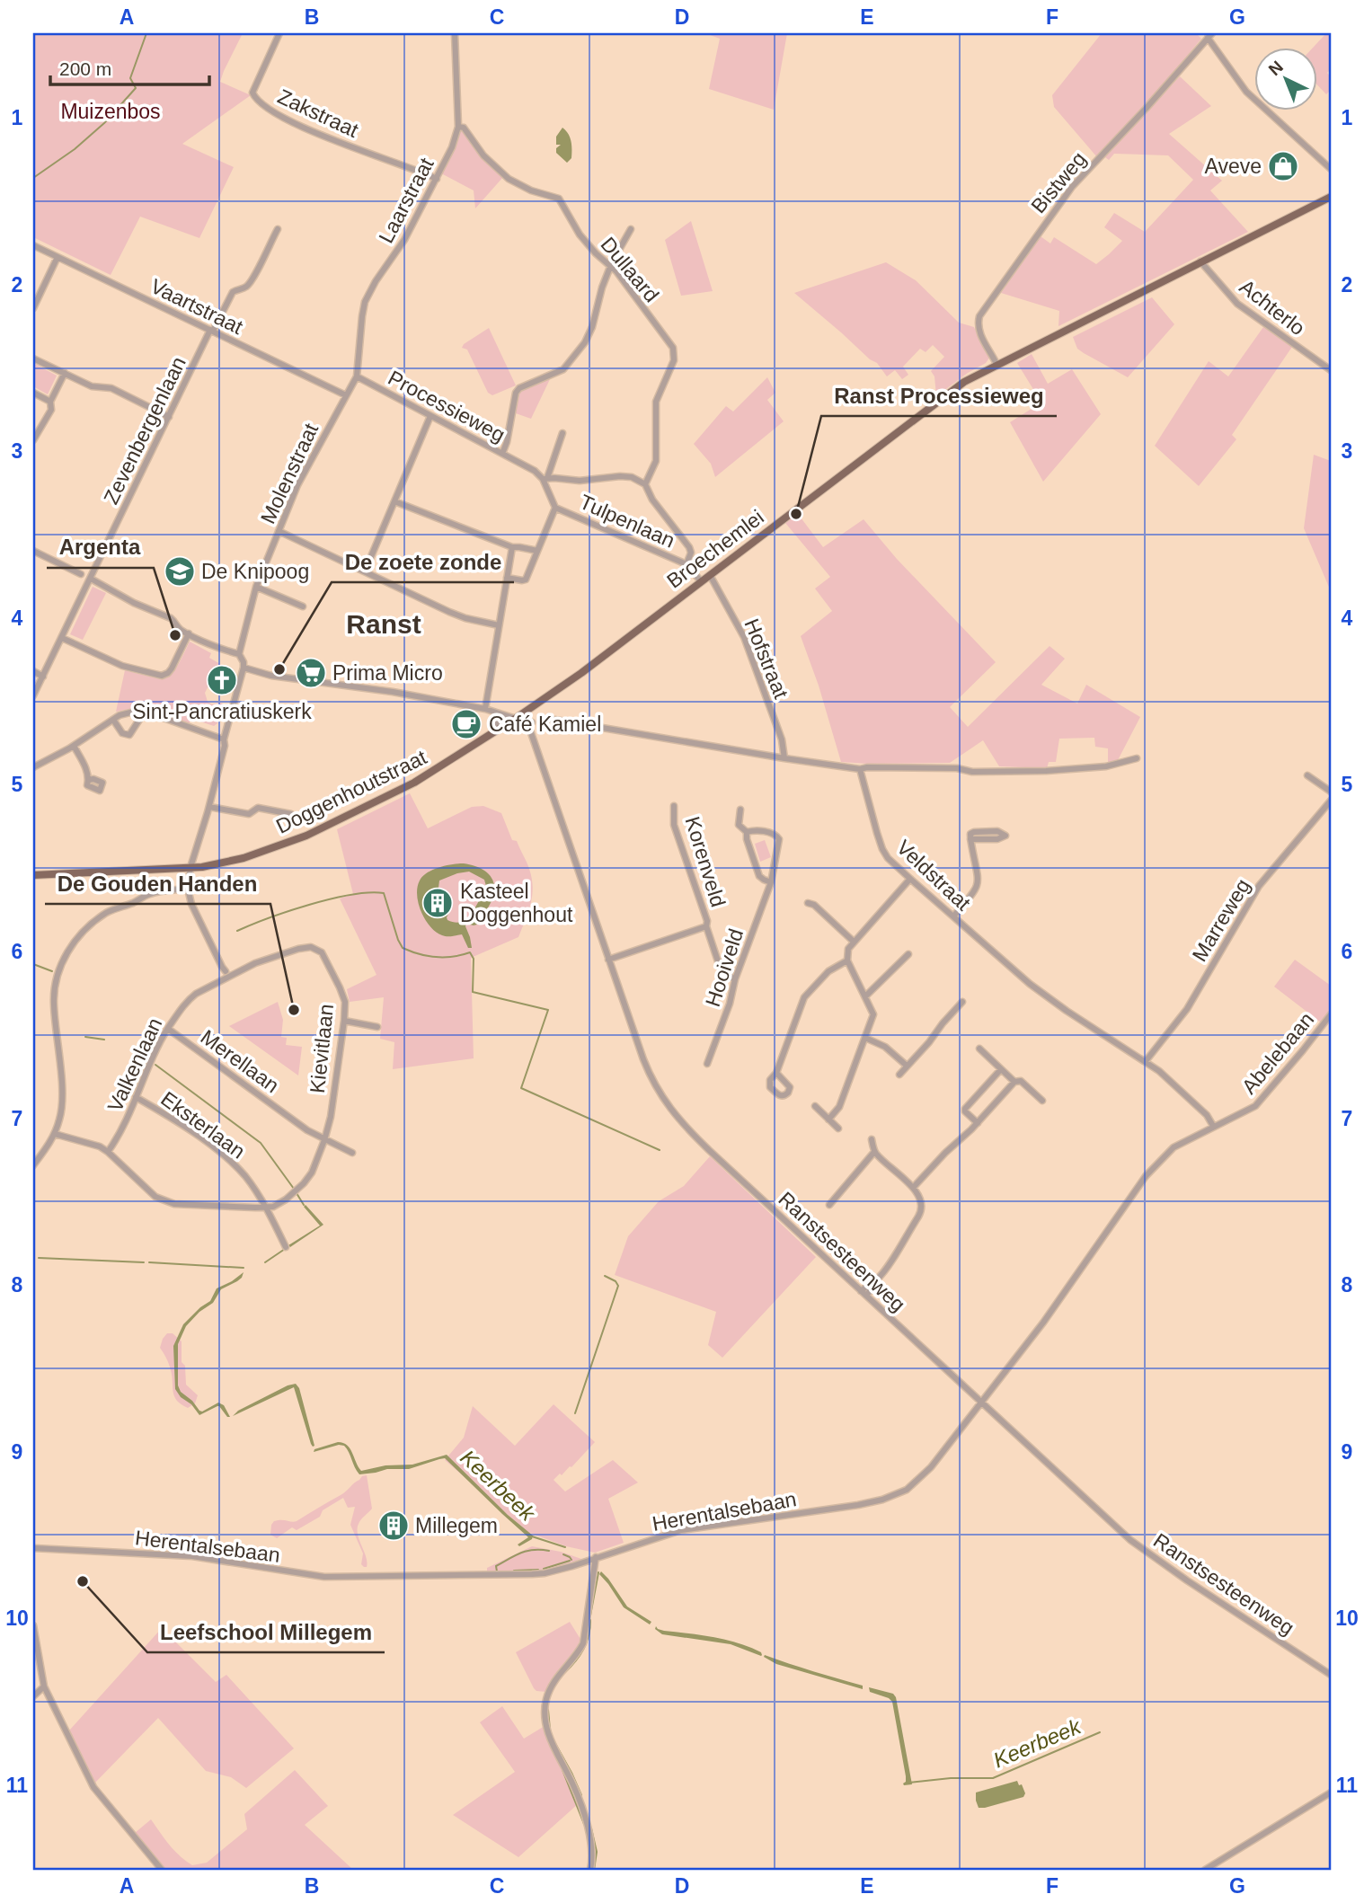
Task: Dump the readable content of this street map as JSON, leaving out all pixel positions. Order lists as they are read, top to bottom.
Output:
{
  "streets": {
    "main road": ["Broechemlei", "Doggenhoutstraat"],
    "street": [
      "Zakstraat",
      "Bistweg",
      "Laarstraat",
      "Dullaard",
      "Vaartstraat",
      "Achterlo",
      "Processieweg",
      "Zevenbergenlaan",
      "Molenstraat",
      "Tulpenlaan",
      "Hofstraat",
      "Korenveld",
      "Veldstraat",
      "Marreweg",
      "Hooiveld",
      "Kievitlaan",
      "Abelebaan",
      "Merellaan",
      "Valkenlaan",
      "Eksterlaan",
      "Ranstsesteenweg",
      "Herentalsebaan"
    ]
  },
  "crossings": [
    ["Zakstraat", "Laarstraat"],
    ["Bistweg", "Broechemlei"],
    ["Laarstraat", "Dullaard"],
    ["Laarstraat", "Processieweg"],
    ["Laarstraat", "Molenstraat"],
    ["Vaartstraat", "Zevenbergenlaan"],
    ["Vaartstraat", "Molenstraat"],
    ["Achterlo", "Broechemlei"],
    ["Processieweg", "Molenstraat"],
    ["Broechemlei", "Hofstraat"],
    ["Broechemlei", "Doggenhoutstraat"],
    ["Broechemlei", "Ranstsesteenweg"],
    ["Doggenhoutstraat", "Ranstsesteenweg"],
    ["Korenveld", "Hooiveld"],
    ["Korenveld", "Ranstsesteenweg"],
    ["Veldstraat", "Marreweg"],
    ["Veldstraat", "Abelebaan"],
    ["Veldstraat", "Herentalsebaan"],
    ["Kievitlaan", "Merellaan"],
    ["Kievitlaan", "Valkenlaan"],
    ["Kievitlaan", "Eksterlaan"],
    ["Abelebaan", "Herentalsebaan"],
    ["Merellaan", "Valkenlaan"],
    ["Valkenlaan", "Eksterlaan"],
    ["Ranstsesteenweg", "Herentalsebaan"]
  ],
  "districts": ["Ranst"],
  "water": ["Keerbeek"],
  "parks": ["Muizenbos"],
  "places": {
    "shop": ["Aveve"],
    "other": [
      "Ranst Processieweg",
      "Argenta",
      "De zoete zonde",
      "De Gouden Handen",
      "Leefschool Millegem"
    ],
    "school or university": ["De Knipoog"],
    "supermarket": ["Prima Micro"],
    "church": ["Sint-Pancratiuskerk"],
    "cafe": ["Café Kamiel"],
    "building": ["Kasteel Doggenhout", "Millegem"]
  },
  "scale_bar": "200 m",
  "north": "top left",
  "grid": {
    "columns": [
      "A",
      "B",
      "C",
      "D",
      "E",
      "F",
      "G"
    ],
    "rows": [
      "1",
      "2",
      "3",
      "4",
      "5",
      "6",
      "7",
      "8",
      "9",
      "10",
      "11"
    ]
  }
}
